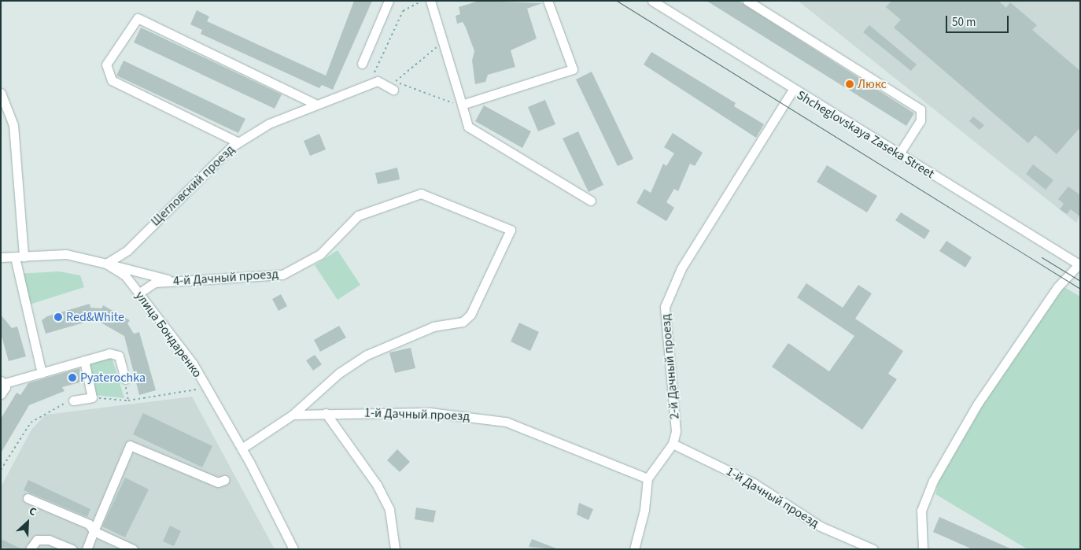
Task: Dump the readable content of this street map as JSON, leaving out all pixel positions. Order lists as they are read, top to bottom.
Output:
{
  "streets": {
    "street": [
      "Shcheglovskaya Zaseka Street",
      "Щегловский проезд",
      "4-й Дачный проезд",
      "улица Бондаренко",
      "2-й Дачный проезд",
      "1-й Дачный проезд"
    ]
  },
  "crossings": [
    ["Shcheglovskaya Zaseka Street", "2-й Дачный проезд"],
    ["Щегловский проезд", "улица Бондаренко"],
    ["4-й Дачный проезд", "улица Бондаренко"],
    ["4-й Дачный проезд", "1-й Дачный проезд"],
    ["2-й Дачный проезд", "1-й Дачный проезд"]
  ],
  "places": ["Люкс", "Red&White", "Pyaterochka"],
  "scale_bar": "50 m",
  "north": "top right"
}
